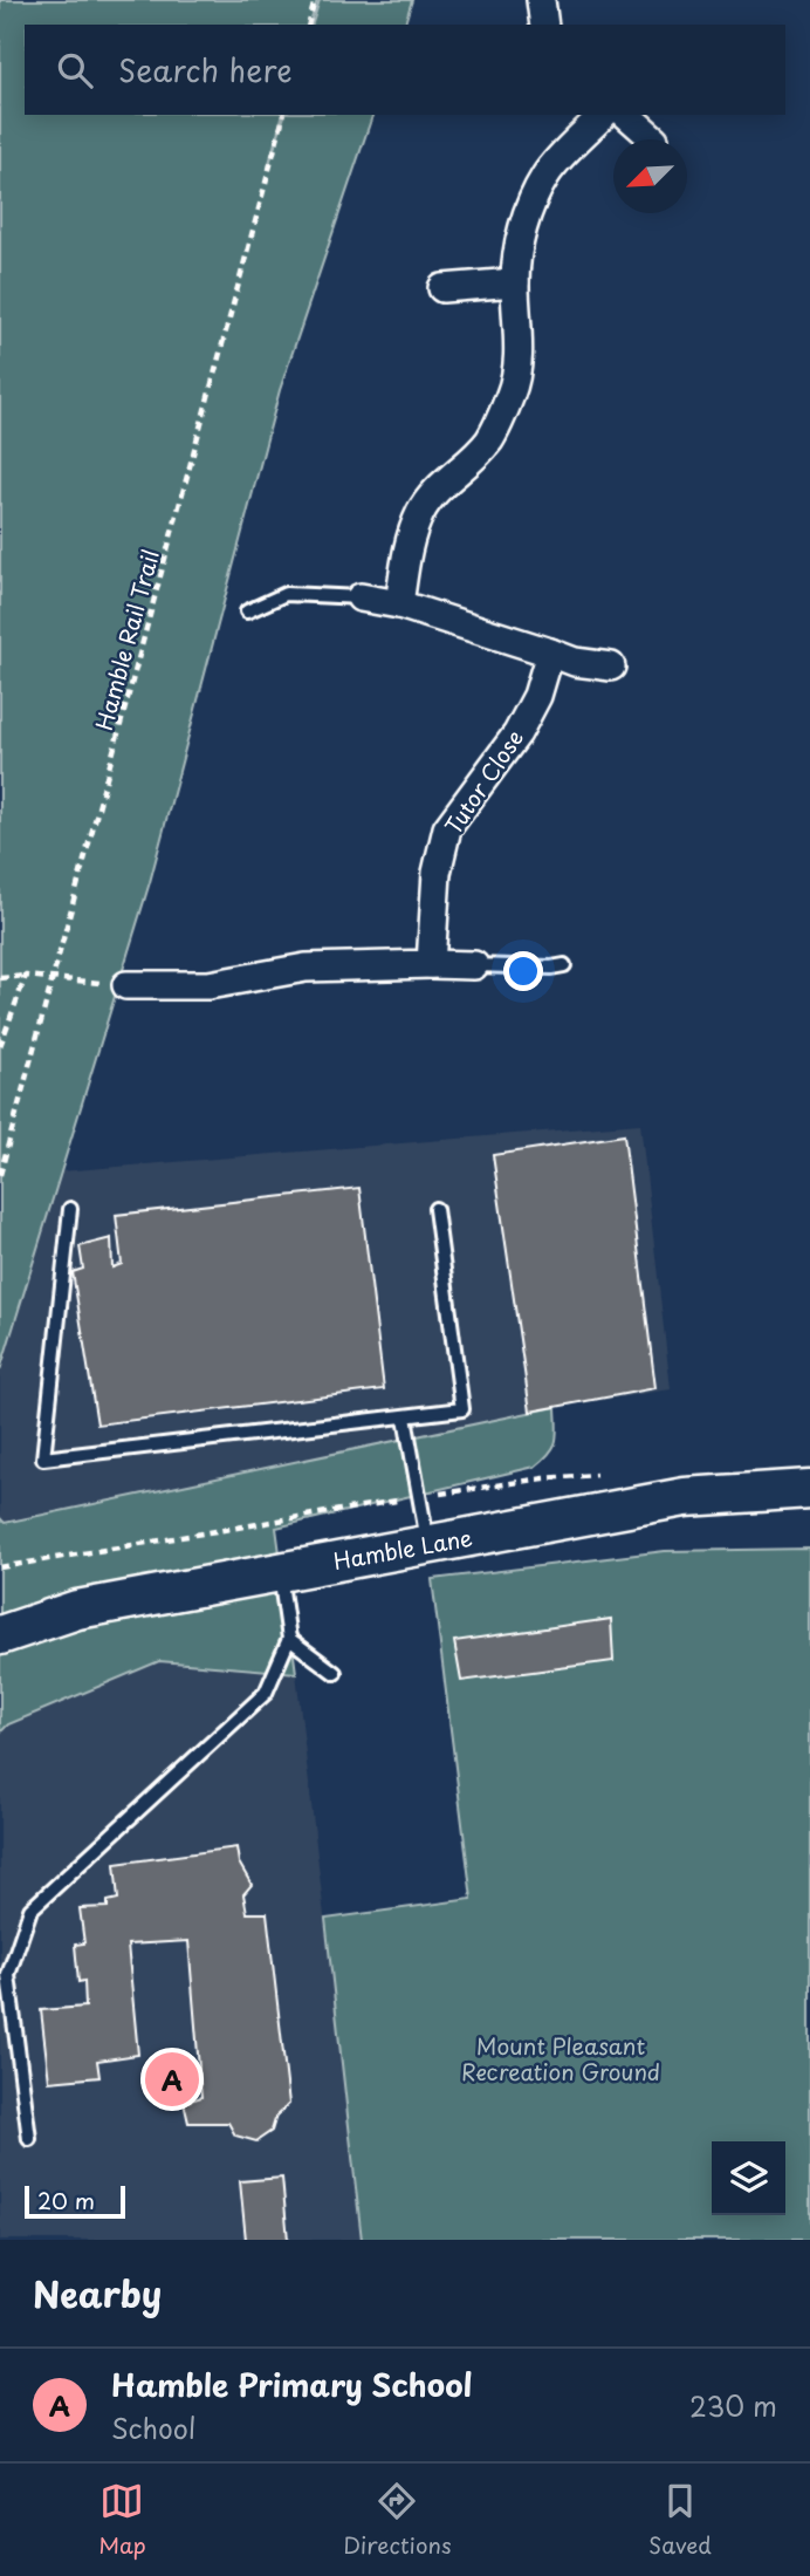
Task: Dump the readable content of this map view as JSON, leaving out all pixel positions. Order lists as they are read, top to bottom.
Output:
{
  "streets": {
    "main road": ["Hamble Lane"],
    "street": ["Tutor Close"],
    "path": ["Hamble Rail Trail"]
  },
  "parks": ["Mount Pleasant Recreation Ground"],
  "scale_bar": "20 m",
  "north": "bottom left",
  "page": {
    "search": "Search here",
    "pins": "A",
    "scale": "20 m",
    "heading": "Nearby",
    "list": [
      {
        "mark": "A",
        "name": "Hamble Primary School",
        "note": "School",
        "value": "230 m"
      }
    ],
    "nav": ["Map", "Directions", "Saved"]
  }
}
